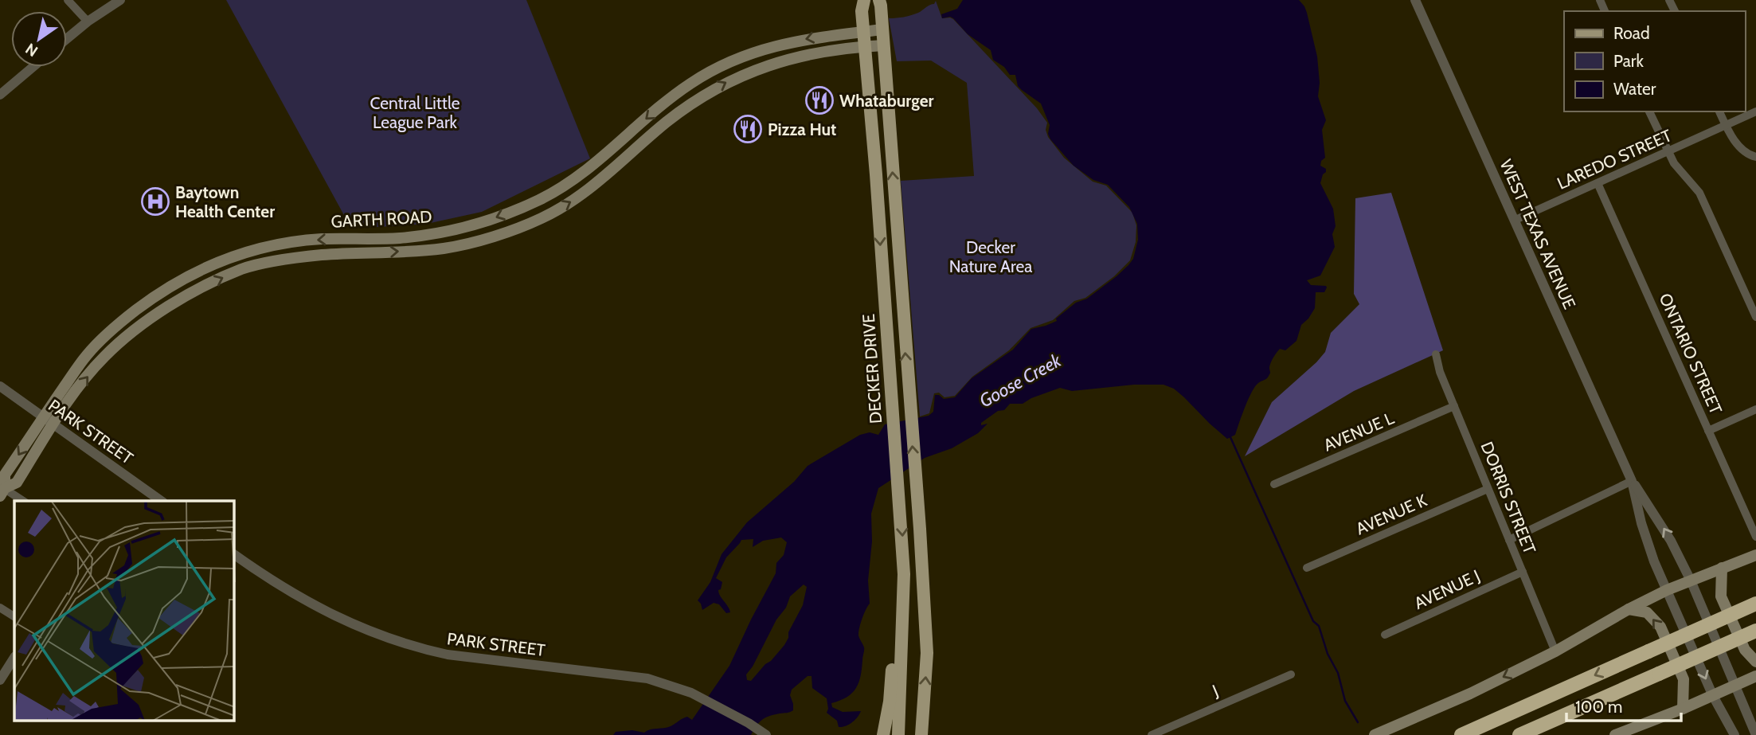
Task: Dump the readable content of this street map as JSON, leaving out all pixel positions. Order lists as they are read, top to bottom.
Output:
{
  "streets": {
    "main road": ["GARTH ROAD", "DECKER DRIVE"],
    "street": [
      "LAREDO STREET",
      "WEST TEXAS AVENUE",
      "ONTARIO STREET",
      "PARK STREET",
      "AVENUE L",
      "DORRIS STREET",
      "AVENUE K",
      "AVENUE J",
      "J"
    ]
  },
  "crossings": [
    ["LAREDO STREET", "WEST TEXAS AVENUE"],
    ["LAREDO STREET", "ONTARIO STREET"],
    ["GARTH ROAD", "DECKER DRIVE"],
    ["GARTH ROAD", "PARK STREET"],
    ["AVENUE L", "DORRIS STREET"],
    ["DORRIS STREET", "AVENUE K"],
    ["DORRIS STREET", "AVENUE J"]
  ],
  "water": ["Goose Creek"],
  "parks": ["Central Little League Park", "Decker Nature Area"],
  "places": {
    "restaurant": ["Whataburger", "Pizza Hut"],
    "hospital": ["Baytown Health Center"]
  },
  "legend": ["Road", "Park", "Water"],
  "scale_bar": "100 m",
  "north": "bottom left"
}
